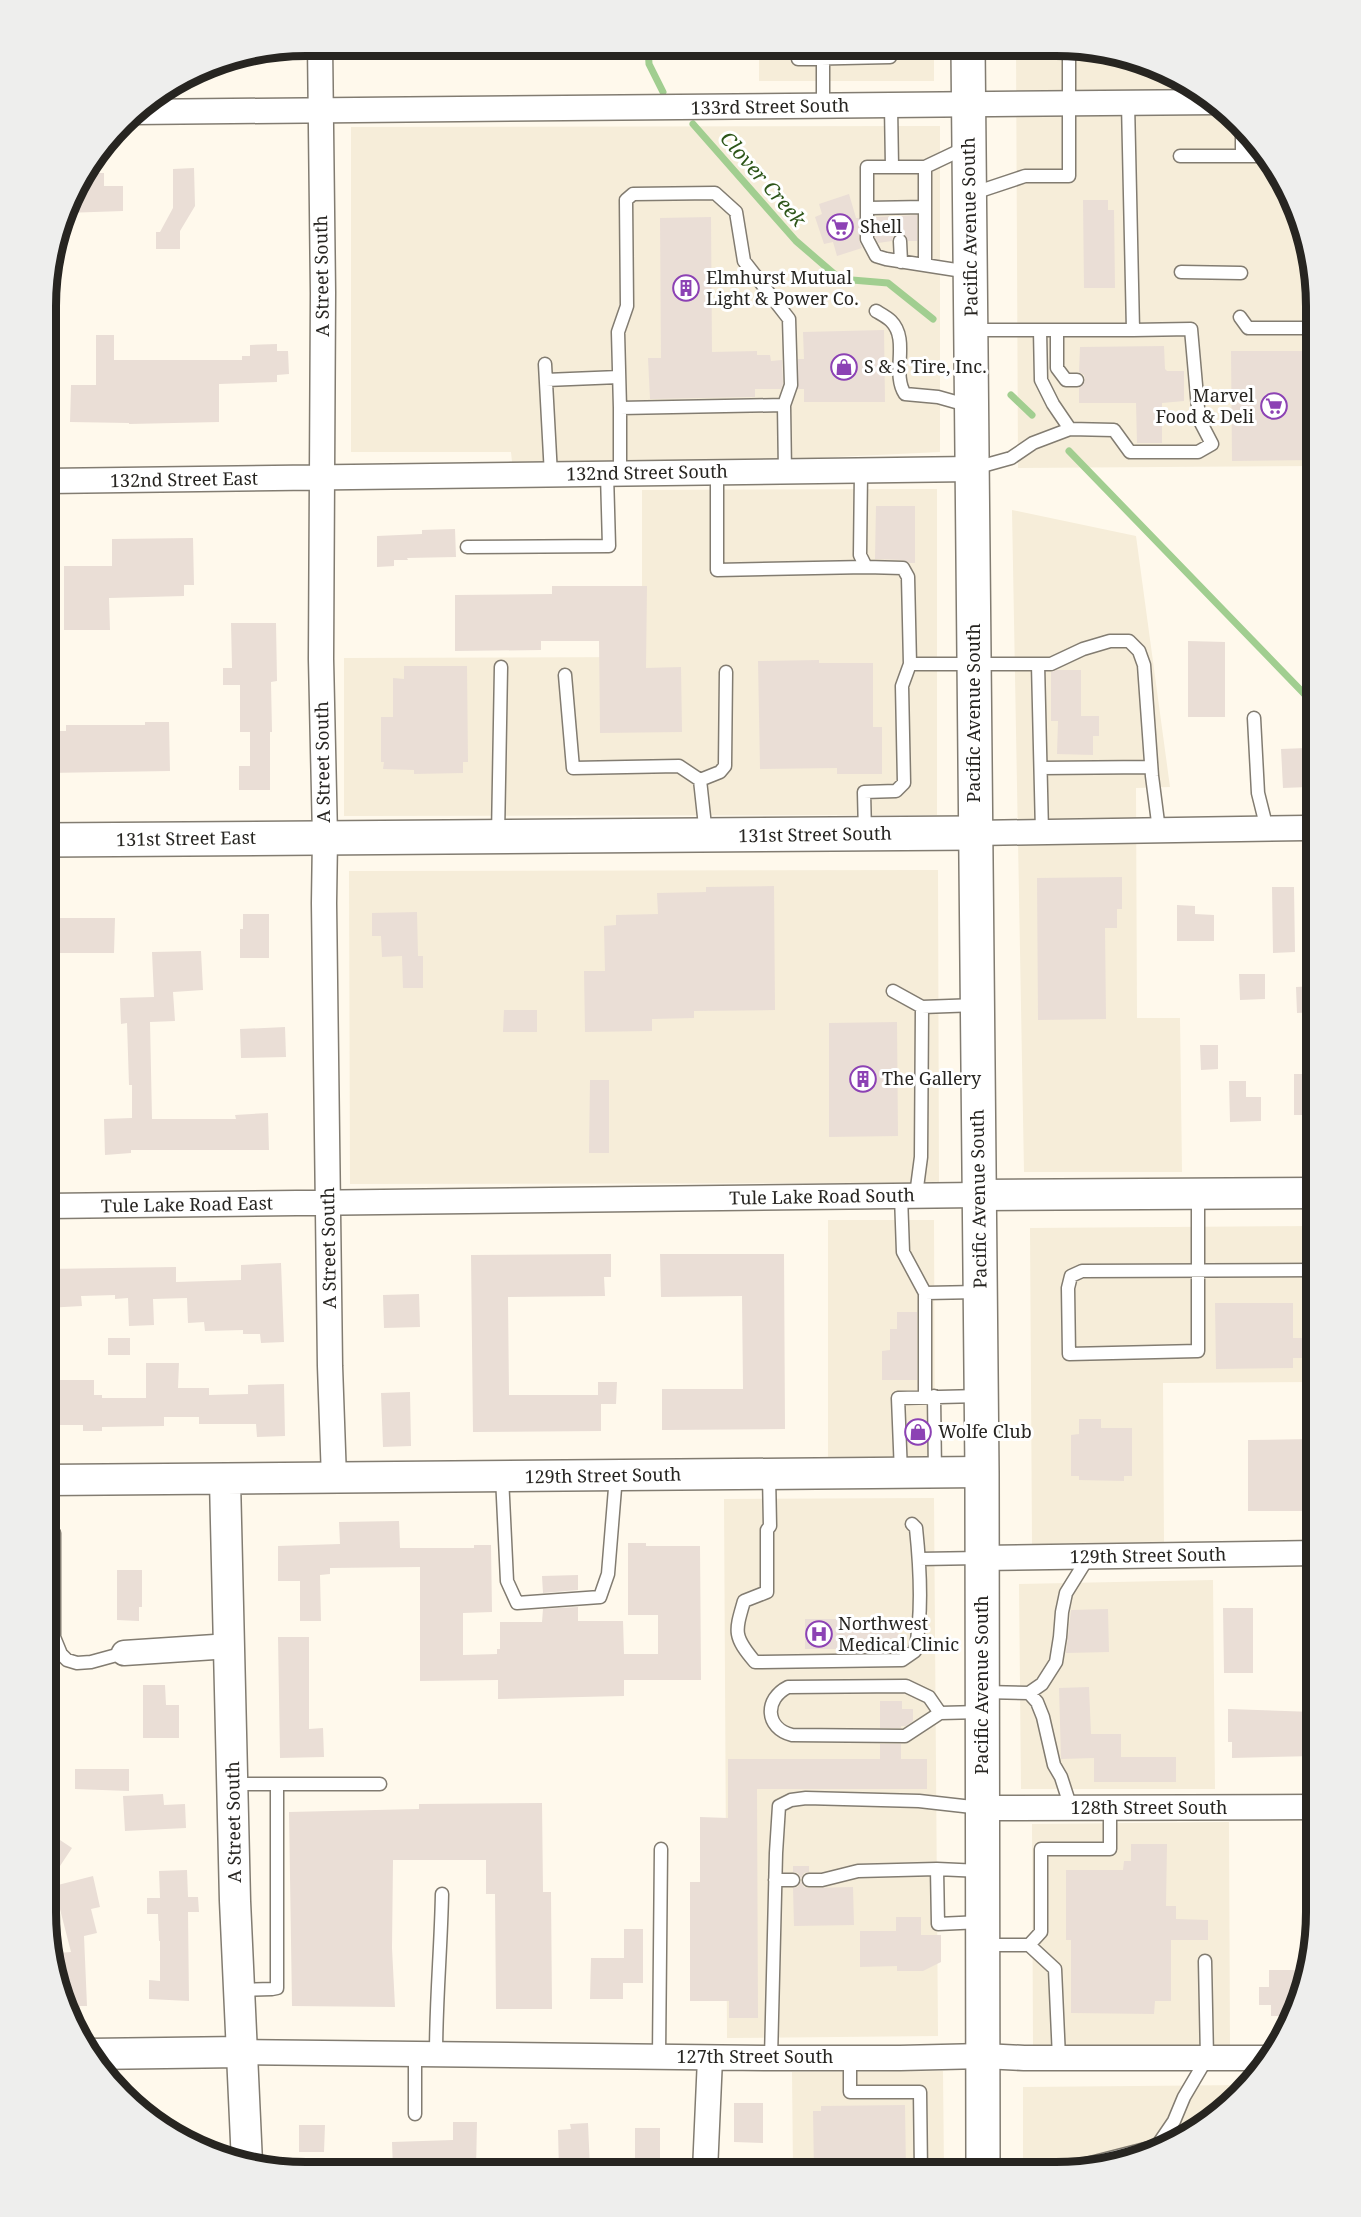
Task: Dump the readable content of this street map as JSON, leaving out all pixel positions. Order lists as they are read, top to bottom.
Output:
{
  "streets": {
    "main road": ["Pacific Avenue South", "131st Street South", "131st Street East"],
    "street": [
      "133rd Street South",
      "A Street South",
      "132nd Street South",
      "132nd Street East",
      "Tule Lake Road South",
      "Tule Lake Road East",
      "129th Street South",
      "128th Street South",
      "127th Street South"
    ]
  },
  "crossings": [
    ["133rd Street South", "Pacific Avenue South"],
    ["133rd Street South", "A Street South"],
    ["Pacific Avenue South", "132nd Street South"],
    ["Pacific Avenue South", "131st Street South"],
    ["Pacific Avenue South", "Tule Lake Road South"],
    ["Pacific Avenue South", "129th Street South"],
    ["Pacific Avenue South", "128th Street South"],
    ["Pacific Avenue South", "127th Street South"],
    ["A Street South", "132nd Street South"],
    ["A Street South", "132nd Street East"],
    ["A Street South", "131st Street South"],
    ["A Street South", "131st Street East"],
    ["A Street South", "Tule Lake Road South"],
    ["A Street South", "Tule Lake Road East"],
    ["A Street South", "129th Street South"],
    ["A Street South", "127th Street South"],
    ["132nd Street South", "132nd Street East"],
    ["131st Street South", "131st Street East"],
    ["Tule Lake Road South", "Tule Lake Road East"]
  ],
  "water": ["Clover Creek"],
  "places": {
    "supermarket": ["Shell", "Marvel Food & Deli"],
    "building": ["Elmhurst Mutual Light & Power Co.", "The Gallery"],
    "shop": ["S & S Tire, Inc.", "Wolfe Club"],
    "hospital": ["Northwest Medical Clinic"]
  }
}
